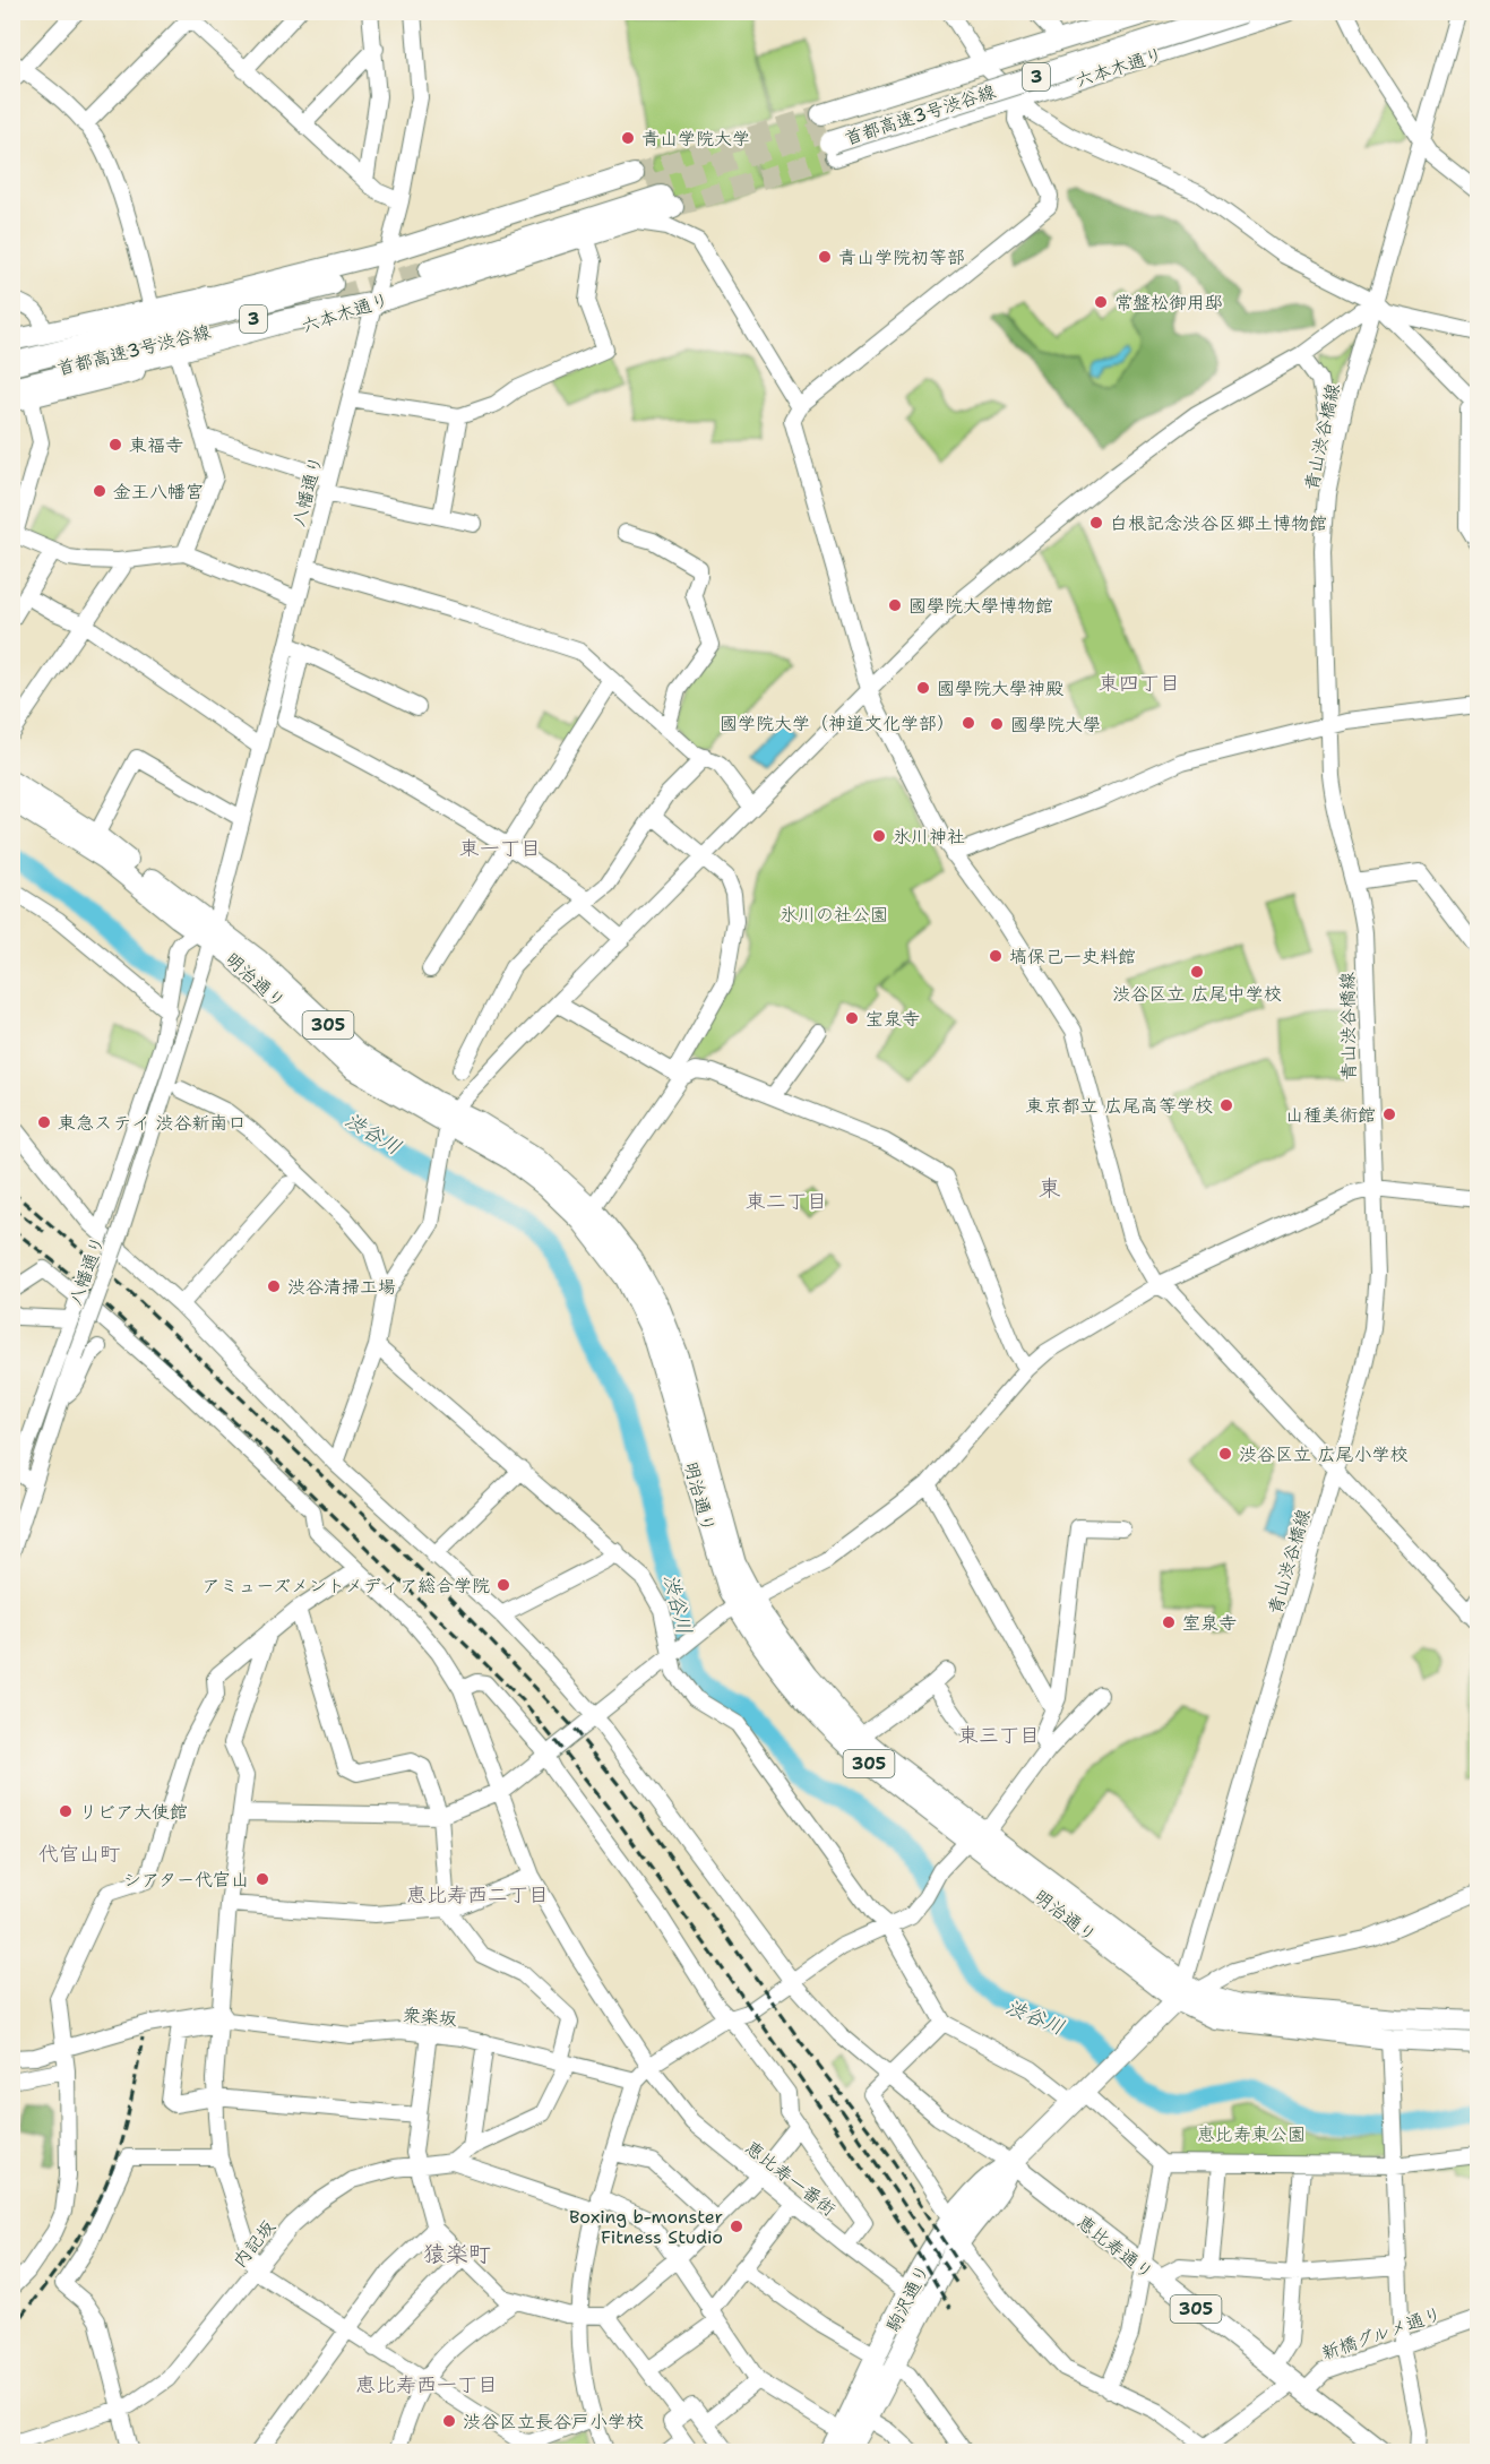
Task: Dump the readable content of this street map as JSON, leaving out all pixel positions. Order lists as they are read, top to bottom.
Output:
{
  "streets": {
    "highway": ["3", "首都高速3号渋谷線"],
    "main road": [
      "六本木通り",
      "明治通り",
      "305",
      "恵比寿通り",
      "駒沢通り"
    ],
    "street": [
      "青山渋谷橋線",
      "八幡通り",
      "衆楽坂",
      "恵比寿一番街",
      "内記坂",
      "新橋グルメ通り"
    ]
  },
  "crossings": [
    ["六本木通り", "首都高速3号渋谷線"],
    ["六本木通り", "八幡通り"],
    ["青山渋谷橋線", "明治通り"],
    ["青山渋谷橋線", "駒沢通り"],
    ["八幡通り", "明治通り"],
    ["明治通り", "駒沢通り"],
    ["恵比寿一番街", "駒沢通り"],
    ["恵比寿通り", "駒沢通り"],
    ["恵比寿通り", "新橋グルメ通り"]
  ],
  "districts": [
    "東四丁目",
    "東一丁目",
    "東",
    "東二丁目",
    "東三丁目",
    "代官山町",
    "恵比寿西二丁目",
    "猿楽町",
    "恵比寿西一丁目"
  ],
  "water": ["渋谷川"],
  "parks": ["氷川の社公園", "恵比寿東公園"],
  "places": [
    "青山学院大学",
    "青山学院初等部",
    "常盤松御用邸",
    "東福寺",
    "金王八幡宮",
    "白根記念渋谷区郷土博物館",
    "國學院大學博物館",
    "國學院大學神殿",
    "國学院大学（神道文化学部）",
    "國學院大學",
    "氷川神社",
    "塙保己一史料館",
    "渋谷区立 広尾中学校",
    "宝泉寺",
    "東京都立 広尾高等学校",
    "山種美術館",
    "東急ステイ 渋谷新南口",
    "渋谷清掃工場",
    "渋谷区立 広尾小学校",
    "アミューズメントメディア総合学院",
    "室泉寺",
    "リビア大使館",
    "シアター代官山",
    "Boxing b-monster Fitness Studio",
    "渋谷区立長谷戸小学校"
  ]
}
